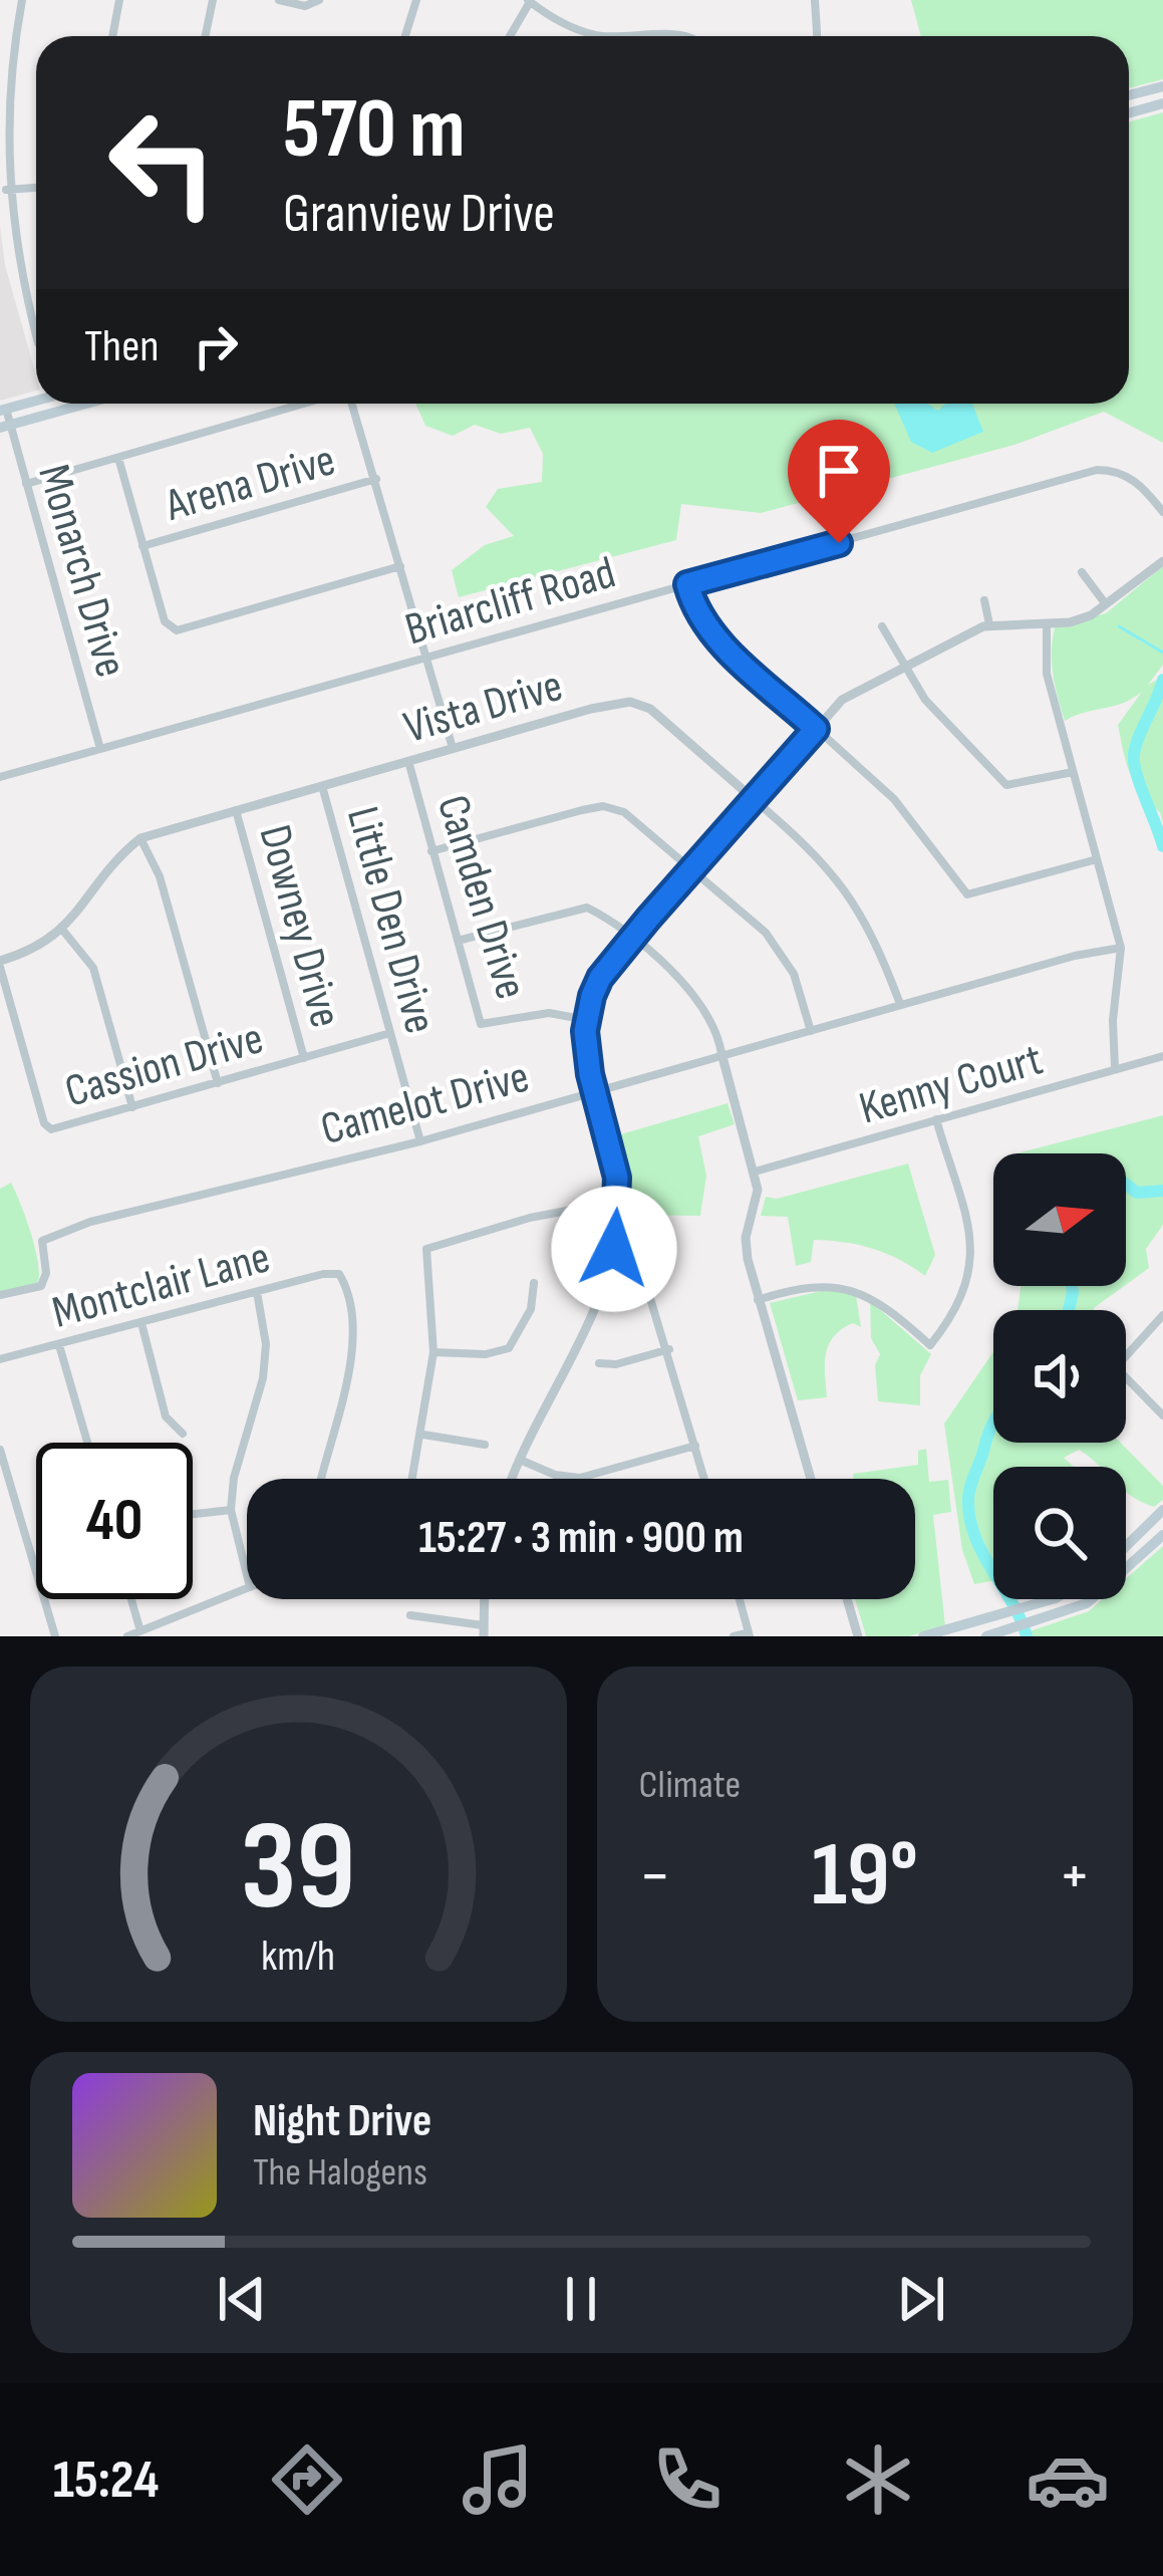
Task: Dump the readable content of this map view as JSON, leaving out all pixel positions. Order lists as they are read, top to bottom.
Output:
{
  "streets": {
    "street": [
      "Arena Drive",
      "Monarch Drive",
      "Briarcliff Road",
      "Vista Drive",
      "Camden Drive",
      "Little Den Drive",
      "Downey Drive",
      "Cassion Drive",
      "Kenny Court",
      "Camelot Drive",
      "Montclair Lane"
    ]
  },
  "crossings": [
    ["Monarch Drive", "Briarcliff Road"],
    ["Vista Drive", "Camden Drive"],
    ["Vista Drive", "Little Den Drive"],
    ["Vista Drive", "Downey Drive"],
    ["Vista Drive", "Cassion Drive"],
    ["Vista Drive", "Camelot Drive"],
    ["Little Den Drive", "Cassion Drive"],
    ["Little Den Drive", "Camelot Drive"],
    ["Downey Drive", "Cassion Drive"]
  ],
  "north": "right",
  "page": {
    "turn": ["570 m", "Granview Drive"],
    "then": "Then",
    "limit": "40",
    "trip": "15:27 · 3 min · 900 m",
    "tile": "Climate",
    "heat": ["−", "19°", "+"],
    "song": ["Night Drive", "The Halogens"],
    "tabs": "15:24",
    "gauge": ["39", "km/h"]
  }
}
